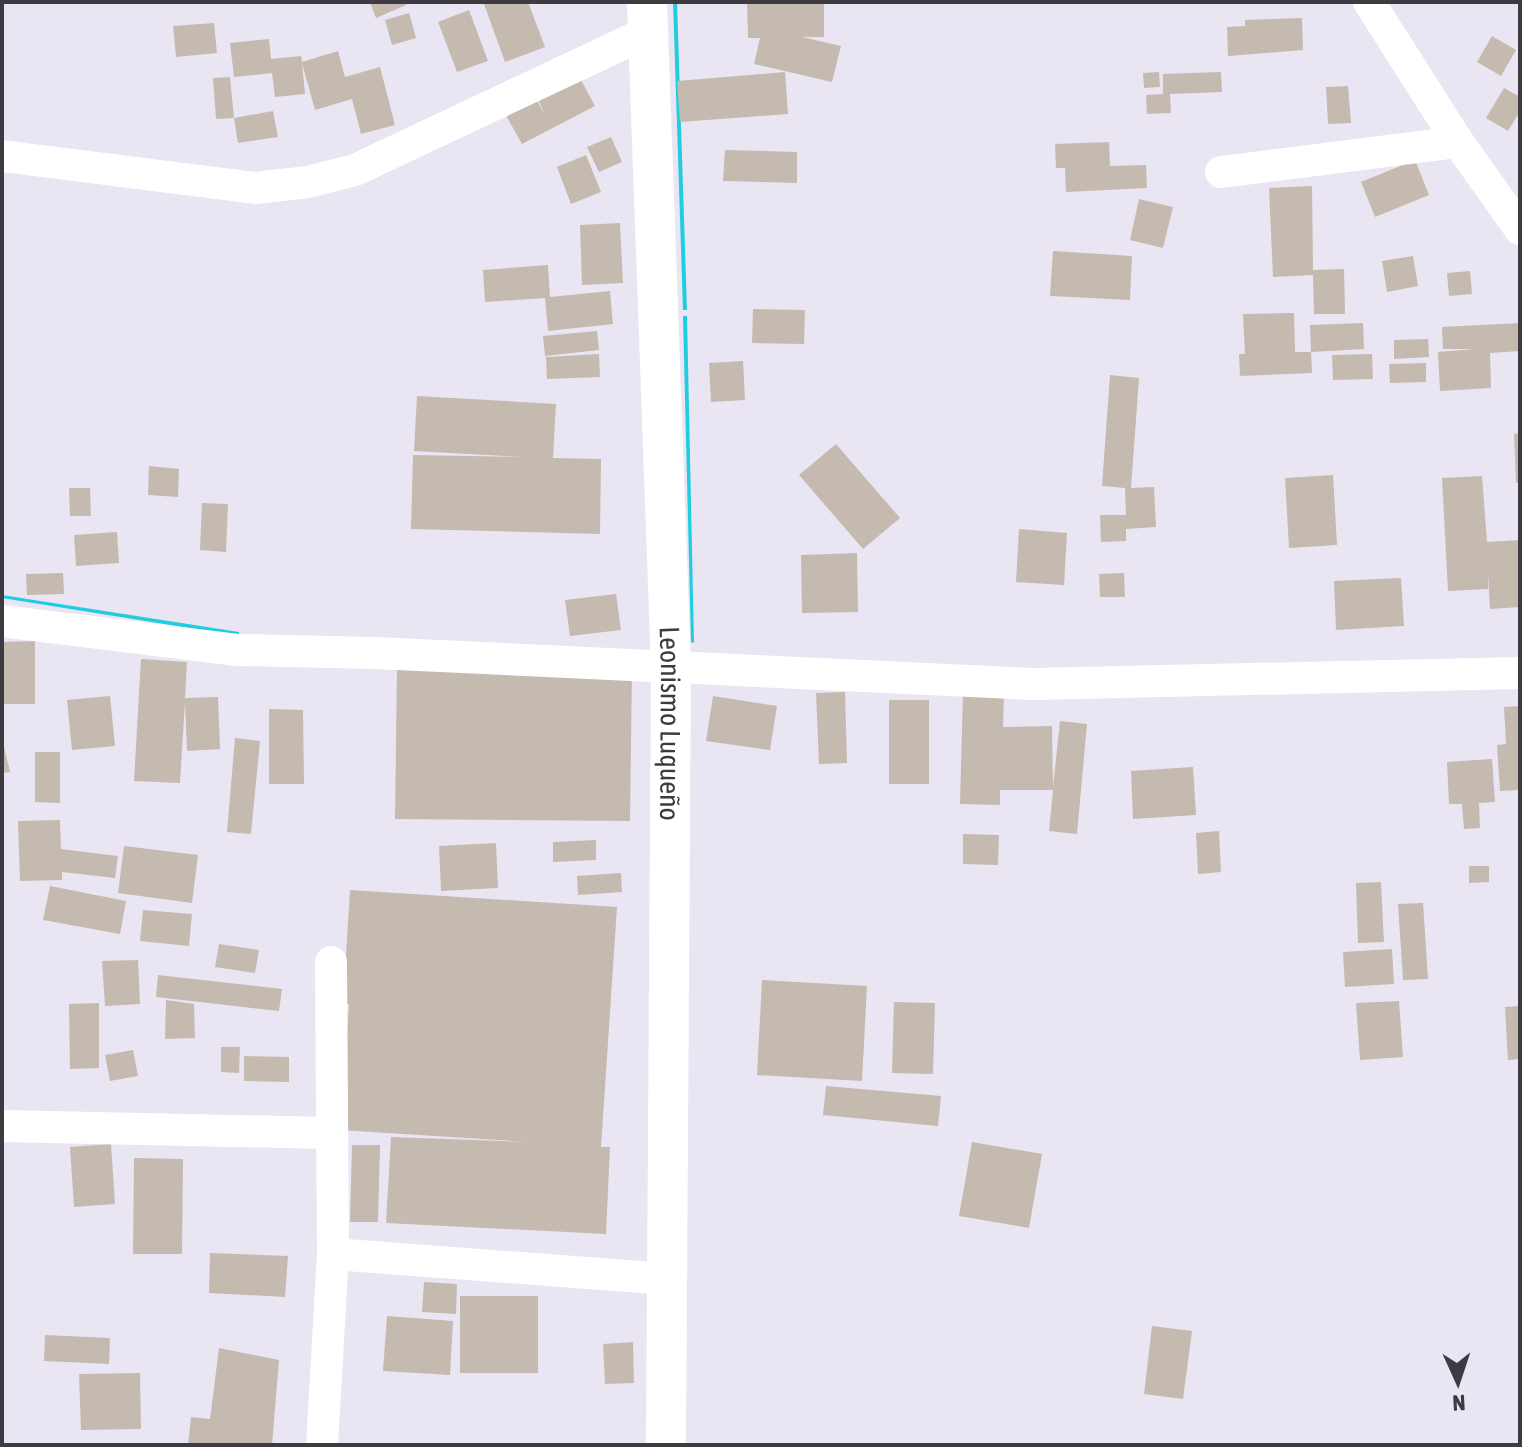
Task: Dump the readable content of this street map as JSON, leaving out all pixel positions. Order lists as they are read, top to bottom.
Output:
{
  "streets": {
    "street": ["Leonismo Luqueño"]
  },
  "north": "bottom"
}
